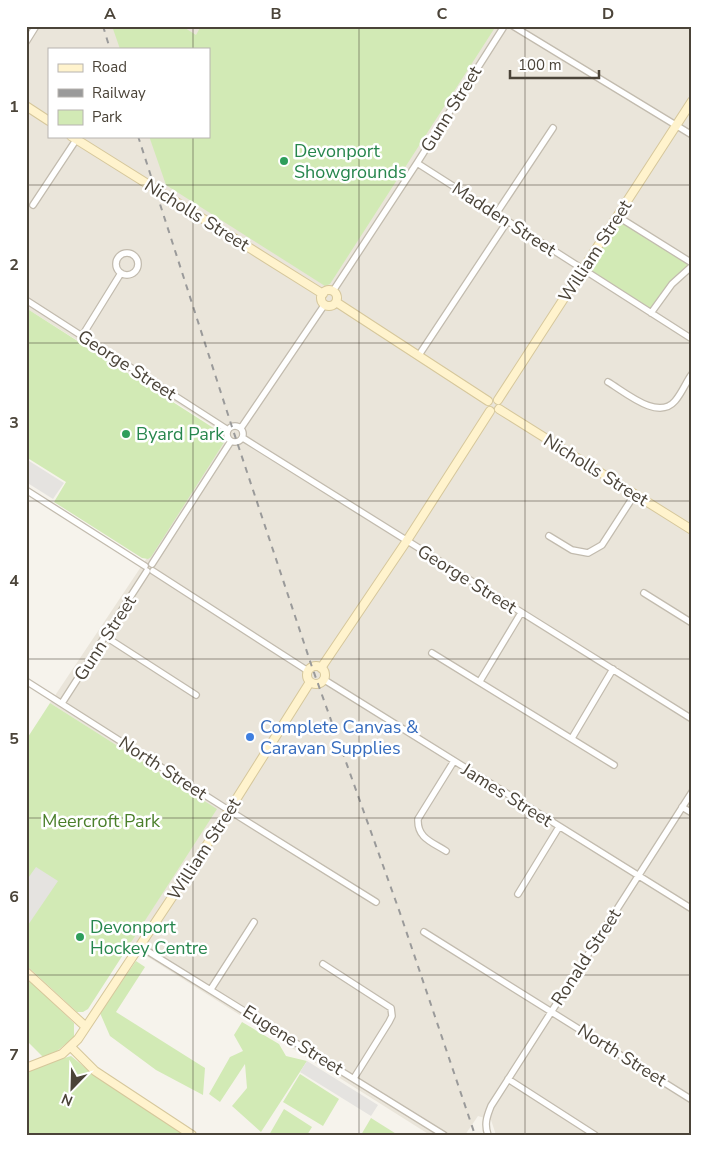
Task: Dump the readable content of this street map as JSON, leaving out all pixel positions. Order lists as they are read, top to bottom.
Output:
{
  "streets": {
    "street": [
      "Gunn Street",
      "Nicholls Street",
      "Madden Street",
      "William Street",
      "George Street",
      "North Street",
      "James Street",
      "Ronald Street",
      "Eugene Street"
    ]
  },
  "crossings": [
    ["Gunn Street", "Nicholls Street"],
    ["Gunn Street", "Madden Street"],
    ["Gunn Street", "George Street"],
    ["Gunn Street", "North Street"],
    ["Nicholls Street", "William Street"],
    ["Madden Street", "William Street"],
    ["William Street", "North Street"],
    ["William Street", "James Street"],
    ["William Street", "Eugene Street"],
    ["North Street", "Ronald Street"],
    ["James Street", "Ronald Street"]
  ],
  "parks": ["Meercroft Park"],
  "places": [
    "Devonport Showgrounds",
    "Byard Park",
    "Complete Canvas & Caravan Supplies",
    "Devonport Hockey Centre"
  ],
  "legend": ["Road", "Railway", "Park"],
  "scale_bar": "100 m",
  "north": "bottom left",
  "grid": {
    "columns": [
      "A",
      "B",
      "C",
      "D"
    ],
    "rows": [
      "1",
      "2",
      "3",
      "4",
      "5",
      "6",
      "7"
    ]
  }
}
